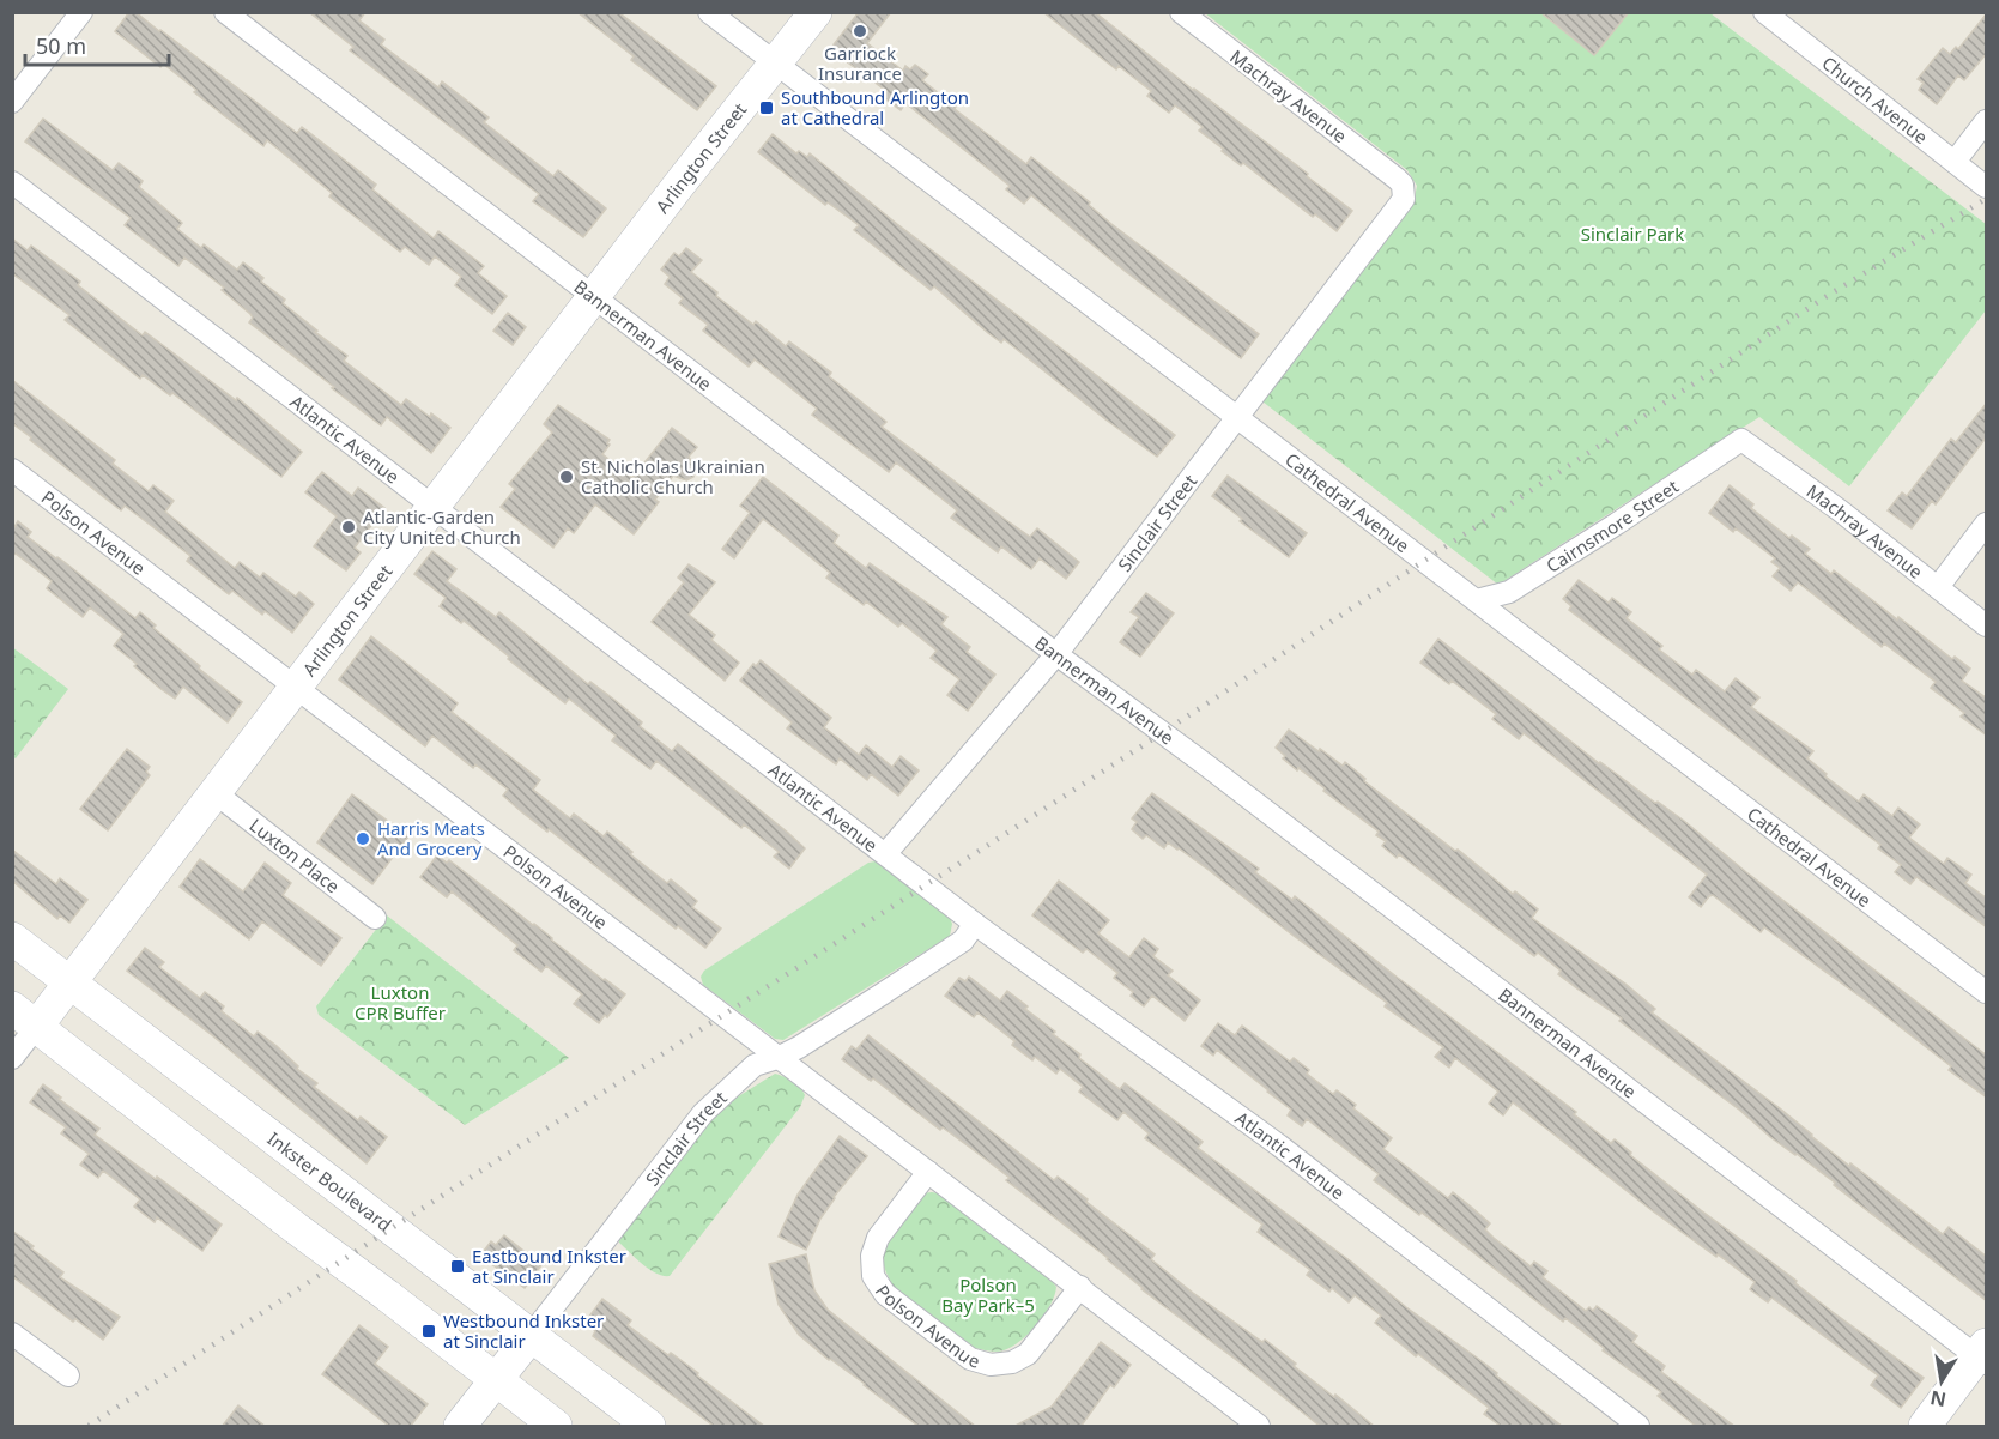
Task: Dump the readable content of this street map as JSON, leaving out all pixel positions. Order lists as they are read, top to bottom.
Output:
{
  "streets": {
    "main road": ["Arlington Street", "Sinclair Street", "Inkster Boulevard"],
    "street": [
      "Machray Avenue",
      "Church Avenue",
      "Bannerman Avenue",
      "Atlantic Avenue",
      "Cathedral Avenue",
      "Cairnsmore Street",
      "Polson Avenue",
      "Luxton Place"
    ]
  },
  "crossings": [
    ["Machray Avenue", "Sinclair Street"],
    ["Machray Avenue", "Cairnsmore Street"],
    ["Arlington Street", "Bannerman Avenue"],
    ["Arlington Street", "Atlantic Avenue"],
    ["Arlington Street", "Cathedral Avenue"],
    ["Arlington Street", "Polson Avenue"],
    ["Arlington Street", "Luxton Place"],
    ["Arlington Street", "Inkster Boulevard"],
    ["Bannerman Avenue", "Sinclair Street"],
    ["Atlantic Avenue", "Sinclair Street"],
    ["Cathedral Avenue", "Sinclair Street"],
    ["Cathedral Avenue", "Cairnsmore Street"],
    ["Sinclair Street", "Polson Avenue"],
    ["Sinclair Street", "Inkster Boulevard"]
  ],
  "parks": ["Sinclair Park", "Luxton CPR Buffer", "Polson Bay Park–5"],
  "places": {
    "other": [
      "Garriock Insurance",
      "St. Nicholas Ukrainian Catholic Church",
      "Atlantic-Garden City United Church",
      "Harris Meats And Grocery"
    ],
    "transit": ["Southbound Arlington at Cathedral", "Eastbound Inkster at Sinclair", "Westbound Inkster at Sinclair"]
  },
  "scale_bar": "50 m",
  "north": "bottom"
}
